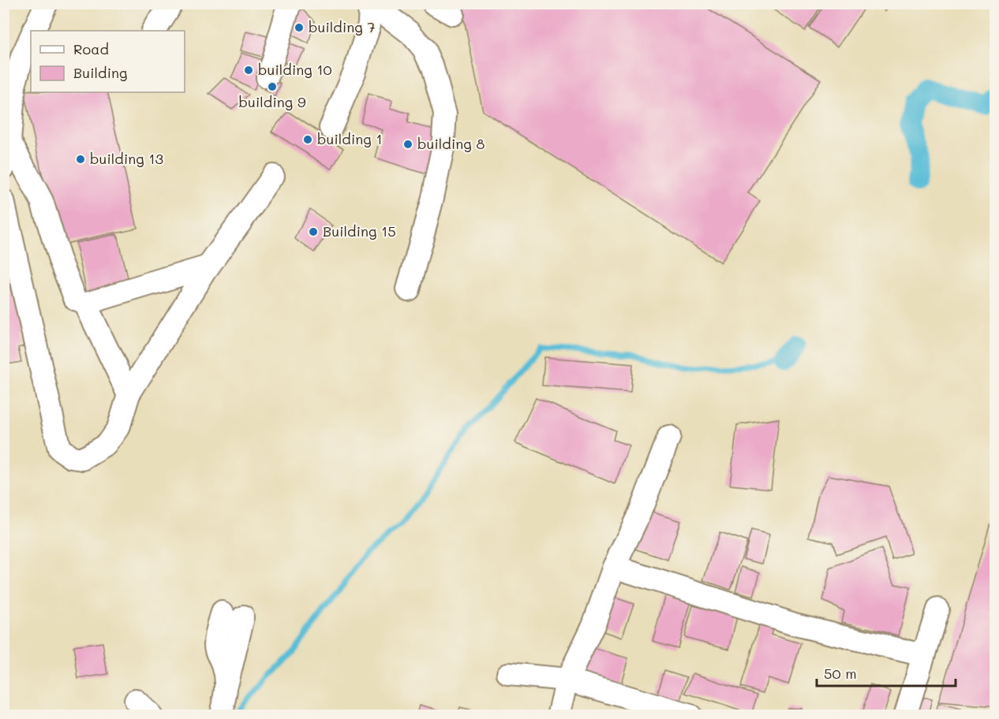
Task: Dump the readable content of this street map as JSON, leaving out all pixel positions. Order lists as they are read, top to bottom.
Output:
{
  "places": [
    "building 7",
    "building 10",
    "building 9",
    "building 1",
    "building 8",
    "building 13",
    "Building 15"
  ],
  "legend": ["Road", "Building"],
  "scale_bar": "50 m"
}
